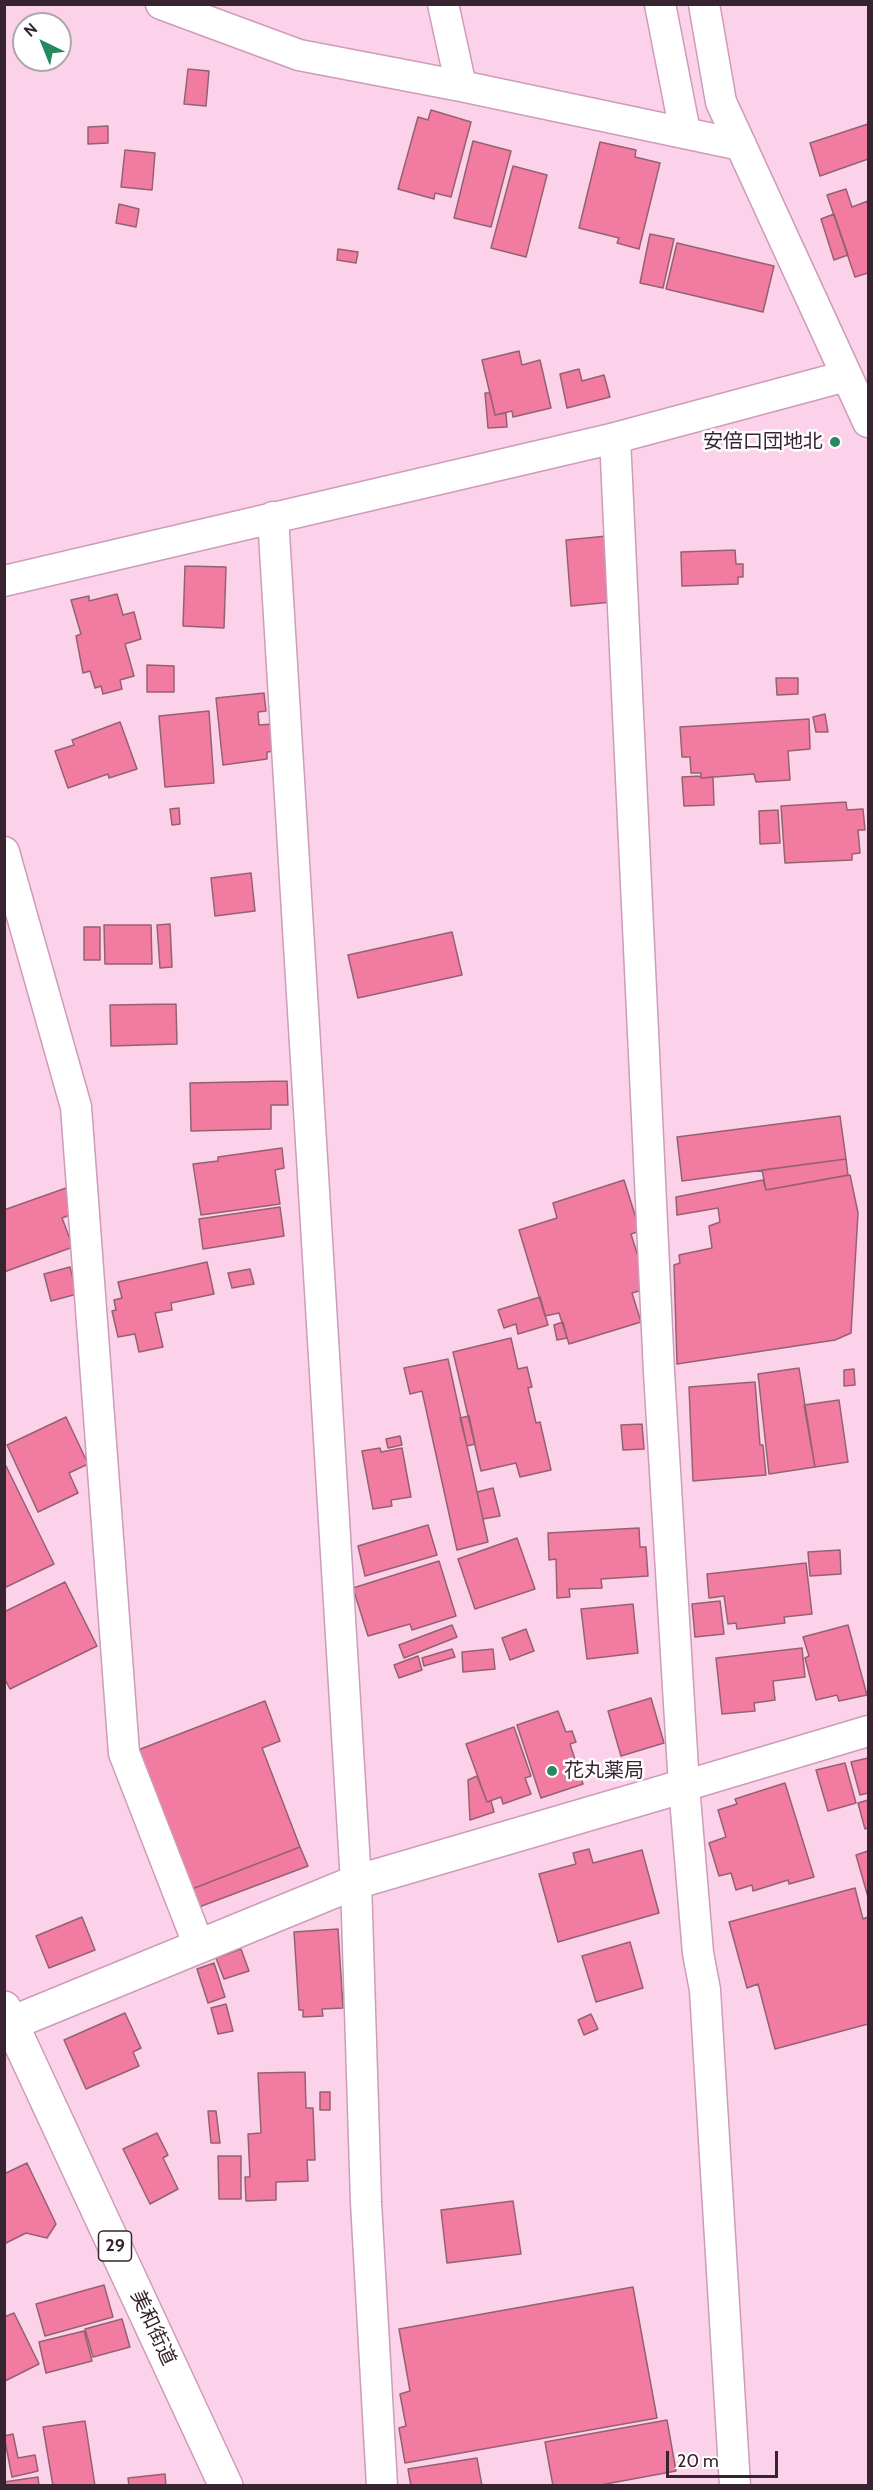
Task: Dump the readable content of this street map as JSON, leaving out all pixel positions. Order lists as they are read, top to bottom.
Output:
{
  "streets": {
    "street": ["29", "美和街道"]
  },
  "places": ["安倍口団地北", "花丸薬局"],
  "scale_bar": "20 m",
  "north": "top left"
}
